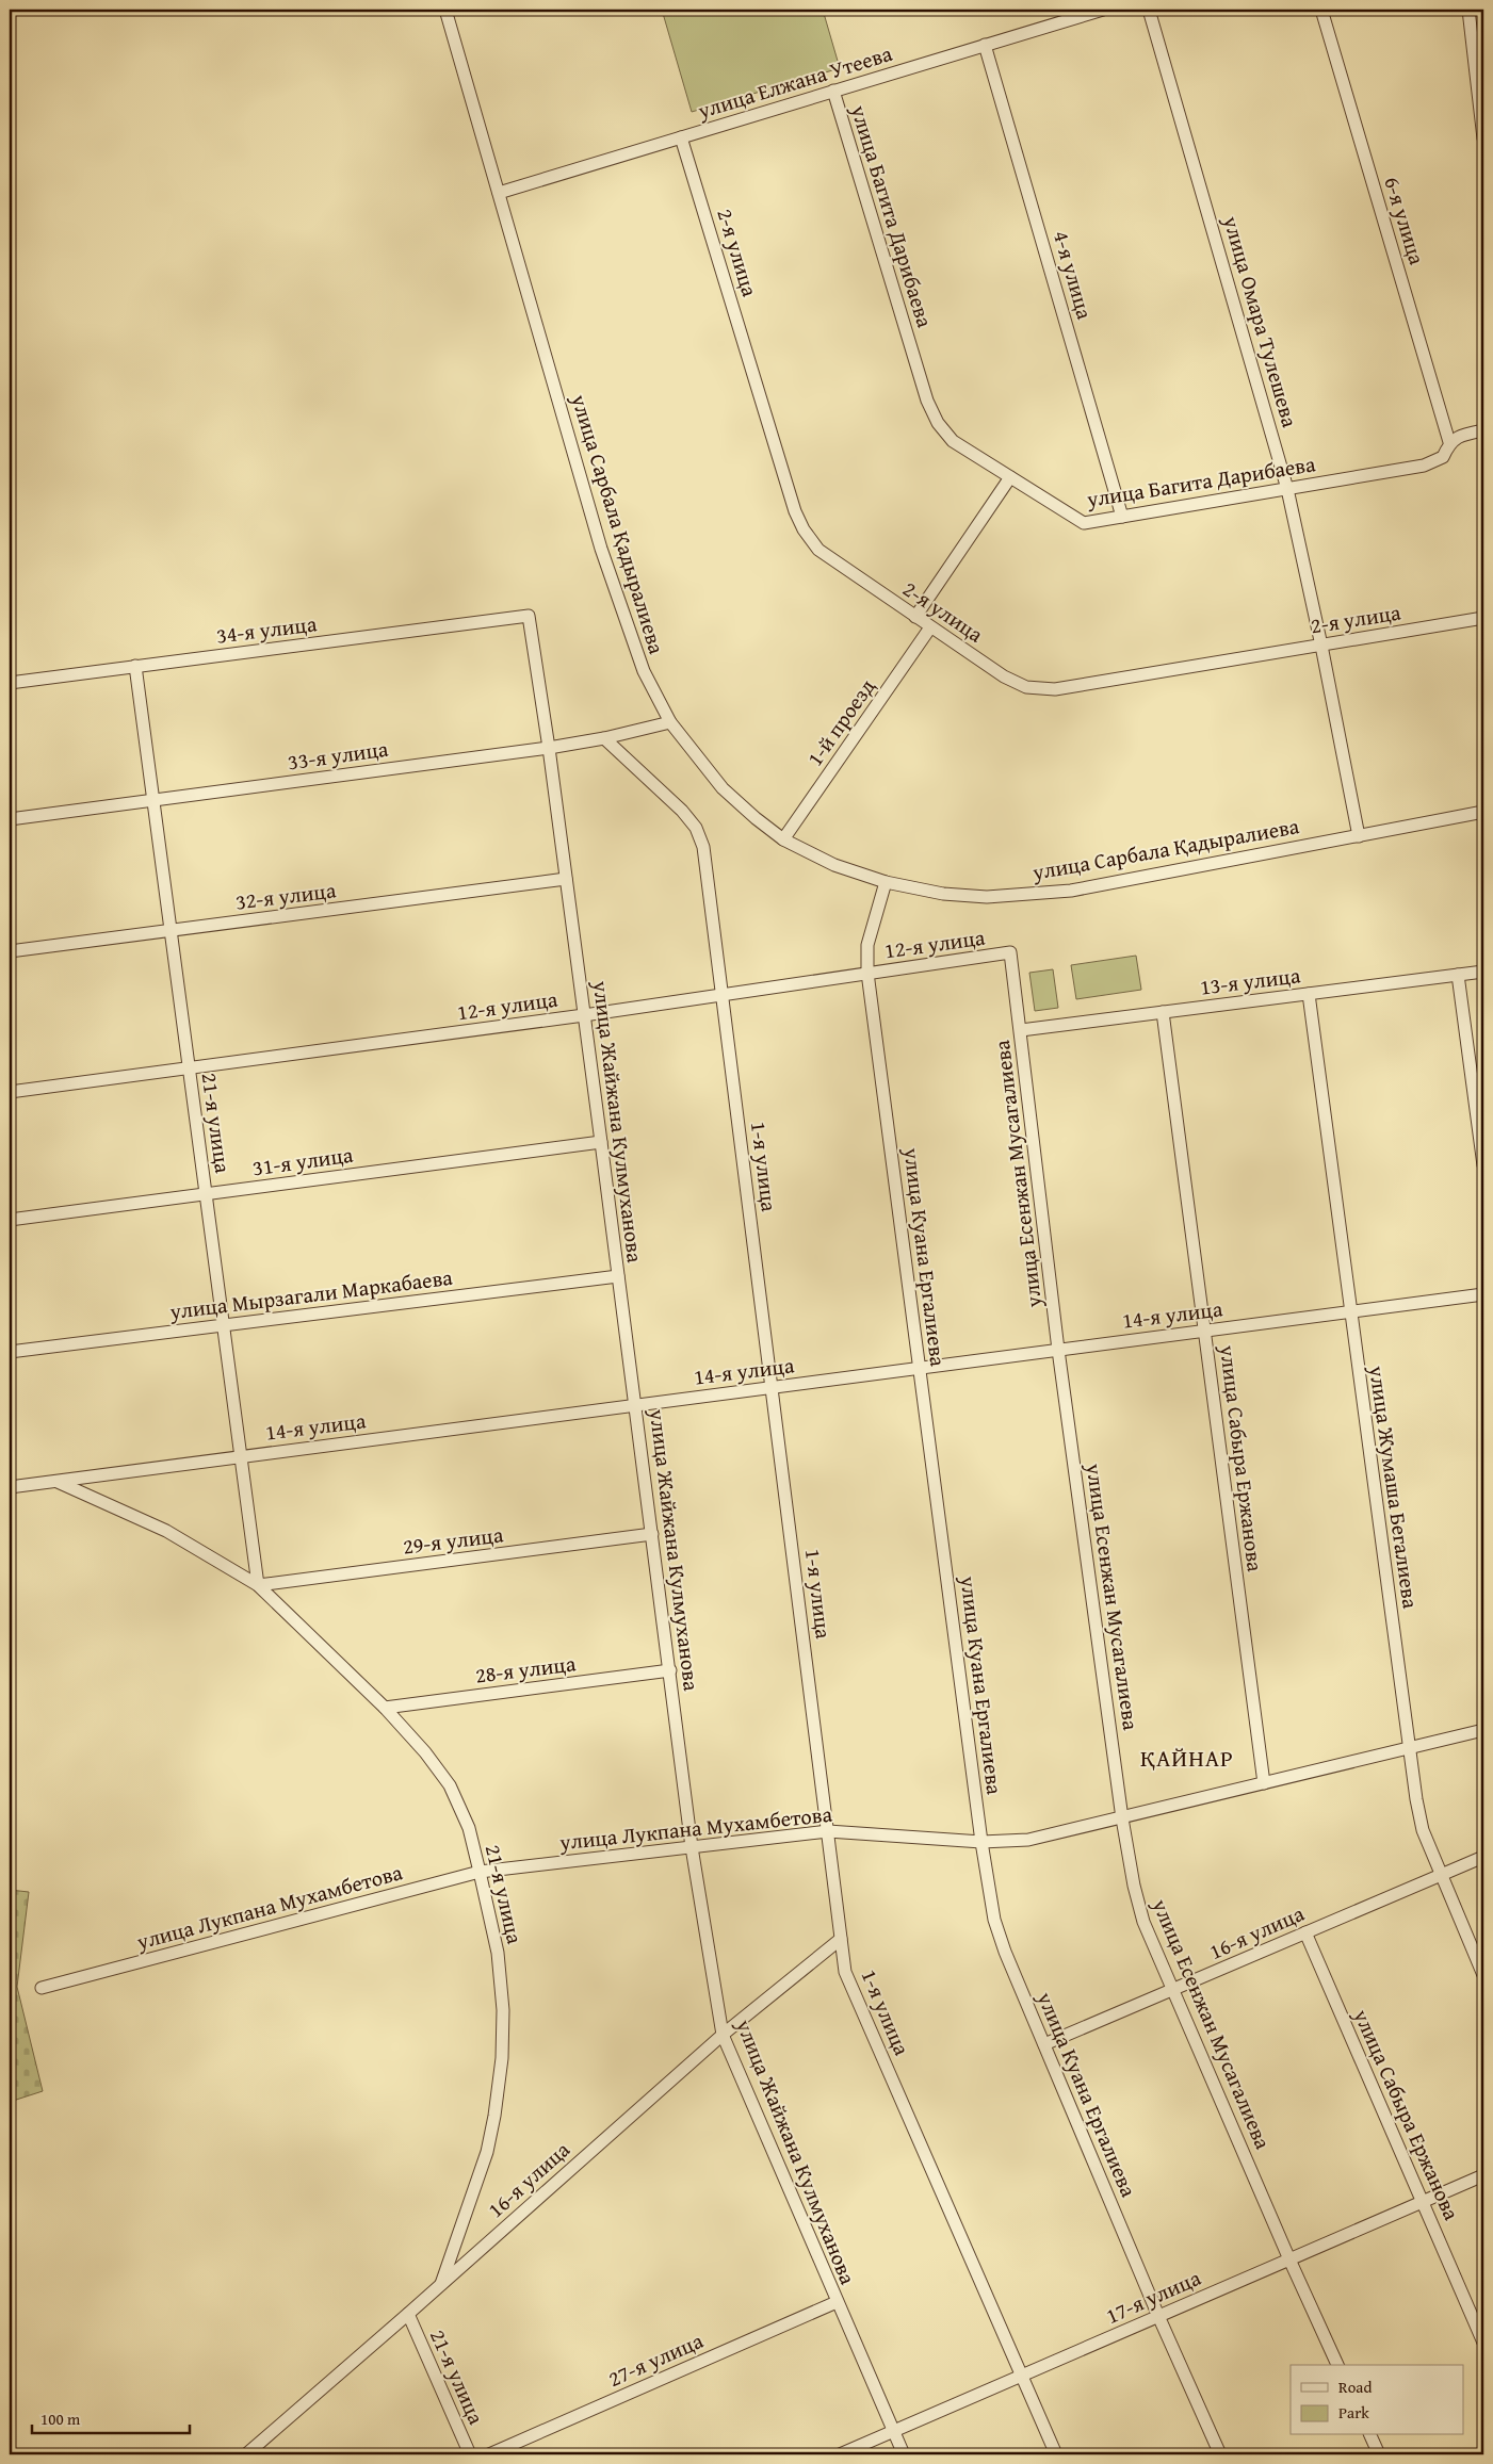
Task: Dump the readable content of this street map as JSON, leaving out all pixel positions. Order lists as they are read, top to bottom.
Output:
{
  "streets": {
    "street": [
      "улица Елжана Утеева",
      "улица Багита Дарибаева",
      "6-я улица",
      "2-я улица",
      "4-я улица",
      "улица Омара Тулешева",
      "улица Сарбала Қадыралиева",
      "34-я улица",
      "1-й проезд",
      "33-я улица",
      "32-я улица",
      "12-я улица",
      "13-я улица",
      "улица Жайжана Кулмуханова",
      "21-я улица",
      "31-я улица",
      "1-я улица",
      "улица Есенжан Мусагалиева",
      "улица Куана Ергалиева",
      "улица Мырзагали Маркабаева",
      "14-я улица",
      "улица Сабыра Ержанова",
      "улица Жумаша Бегалиева",
      "29-я улица",
      "28-я улица",
      "улица Лукпана Мухамбетова",
      "16-я улица",
      "17-я улица",
      "27-я улица"
    ]
  },
  "crossings": [
    ["улица Елжана Утеева", "улица Багита Дарибаева"],
    ["улица Елжана Утеева", "2-я улица"],
    ["улица Елжана Утеева", "4-я улица"],
    ["улица Елжана Утеева", "улица Сарбала Қадыралиева"],
    ["улица Багита Дарибаева", "6-я улица"],
    ["улица Багита Дарибаева", "4-я улица"],
    ["улица Багита Дарибаева", "улица Омара Тулешева"],
    ["2-я улица", "улица Омара Тулешева"],
    ["2-я улица", "1-й проезд"],
    ["улица Омара Тулешева", "улица Сарбала Қадыралиева"],
    ["улица Сарбала Қадыралиева", "1-й проезд"],
    ["улица Сарбала Қадыралиева", "33-я улица"],
    ["улица Сарбала Қадыралиева", "улица Куана Ергалиева"],
    ["34-я улица", "улица Жайжана Кулмуханова"],
    ["34-я улица", "21-я улица"],
    ["33-я улица", "улица Жайжана Кулмуханова"],
    ["33-я улица", "21-я улица"],
    ["33-я улица", "1-я улица"],
    ["32-я улица", "улица Жайжана Кулмуханова"],
    ["32-я улица", "21-я улица"],
    ["12-я улица", "улица Жайжана Кулмуханова"],
    ["12-я улица", "21-я улица"],
    ["12-я улица", "1-я улица"],
    ["12-я улица", "улица Есенжан Мусагалиева"],
    ["12-я улица", "улица Куана Ергалиева"],
    ["13-я улица", "улица Есенжан Мусагалиева"],
    ["13-я улица", "улица Сабыра Ержанова"],
    ["13-я улица", "улица Жумаша Бегалиева"],
    ["улица Жайжана Кулмуханова", "31-я улица"],
    ["улица Жайжана Кулмуханова", "улица Мырзагали Маркабаева"],
    ["улица Жайжана Кулмуханова", "14-я улица"],
    ["улица Жайжана Кулмуханова", "29-я улица"],
    ["улица Жайжана Кулмуханова", "28-я улица"],
    ["улица Жайжана Кулмуханова", "улица Лукпана Мухамбетова"],
    ["улица Жайжана Кулмуханова", "16-я улица"],
    ["улица Жайжана Кулмуханова", "17-я улица"],
    ["улица Жайжана Кулмуханова", "27-я улица"],
    ["21-я улица", "31-я улица"],
    ["21-я улица", "улица Мырзагали Маркабаева"],
    ["21-я улица", "14-я улица"],
    ["21-я улица", "29-я улица"],
    ["21-я улица", "28-я улица"],
    ["21-я улица", "улица Лукпана Мухамбетова"],
    ["21-я улица", "16-я улица"],
    ["1-я улица", "14-я улица"],
    ["1-я улица", "улица Лукпана Мухамбетова"],
    ["1-я улица", "16-я улица"],
    ["1-я улица", "17-я улица"],
    ["улица Есенжан Мусагалиева", "14-я улица"],
    ["улица Есенжан Мусагалиева", "улица Лукпана Мухамбетова"],
    ["улица Есенжан Мусагалиева", "16-я улица"],
    ["улица Есенжан Мусагалиева", "17-я улица"],
    ["улица Куана Ергалиева", "14-я улица"],
    ["улица Куана Ергалиева", "улица Лукпана Мухамбетова"],
    ["улица Куана Ергалиева", "16-я улица"],
    ["улица Куана Ергалиева", "17-я улица"],
    ["14-я улица", "улица Сабыра Ержанова"],
    ["14-я улица", "улица Жумаша Бегалиева"],
    ["улица Сабыра Ержанова", "улица Лукпана Мухамбетова"],
    ["улица Сабыра Ержанова", "16-я улица"],
    ["улица Сабыра Ержанова", "17-я улица"],
    ["улица Жумаша Бегалиева", "улица Лукпана Мухамбетова"],
    ["улица Жумаша Бегалиева", "16-я улица"]
  ],
  "districts": ["ҚАЙНАР"],
  "legend": ["Road", "Park"],
  "scale_bar": "100 m"
}
